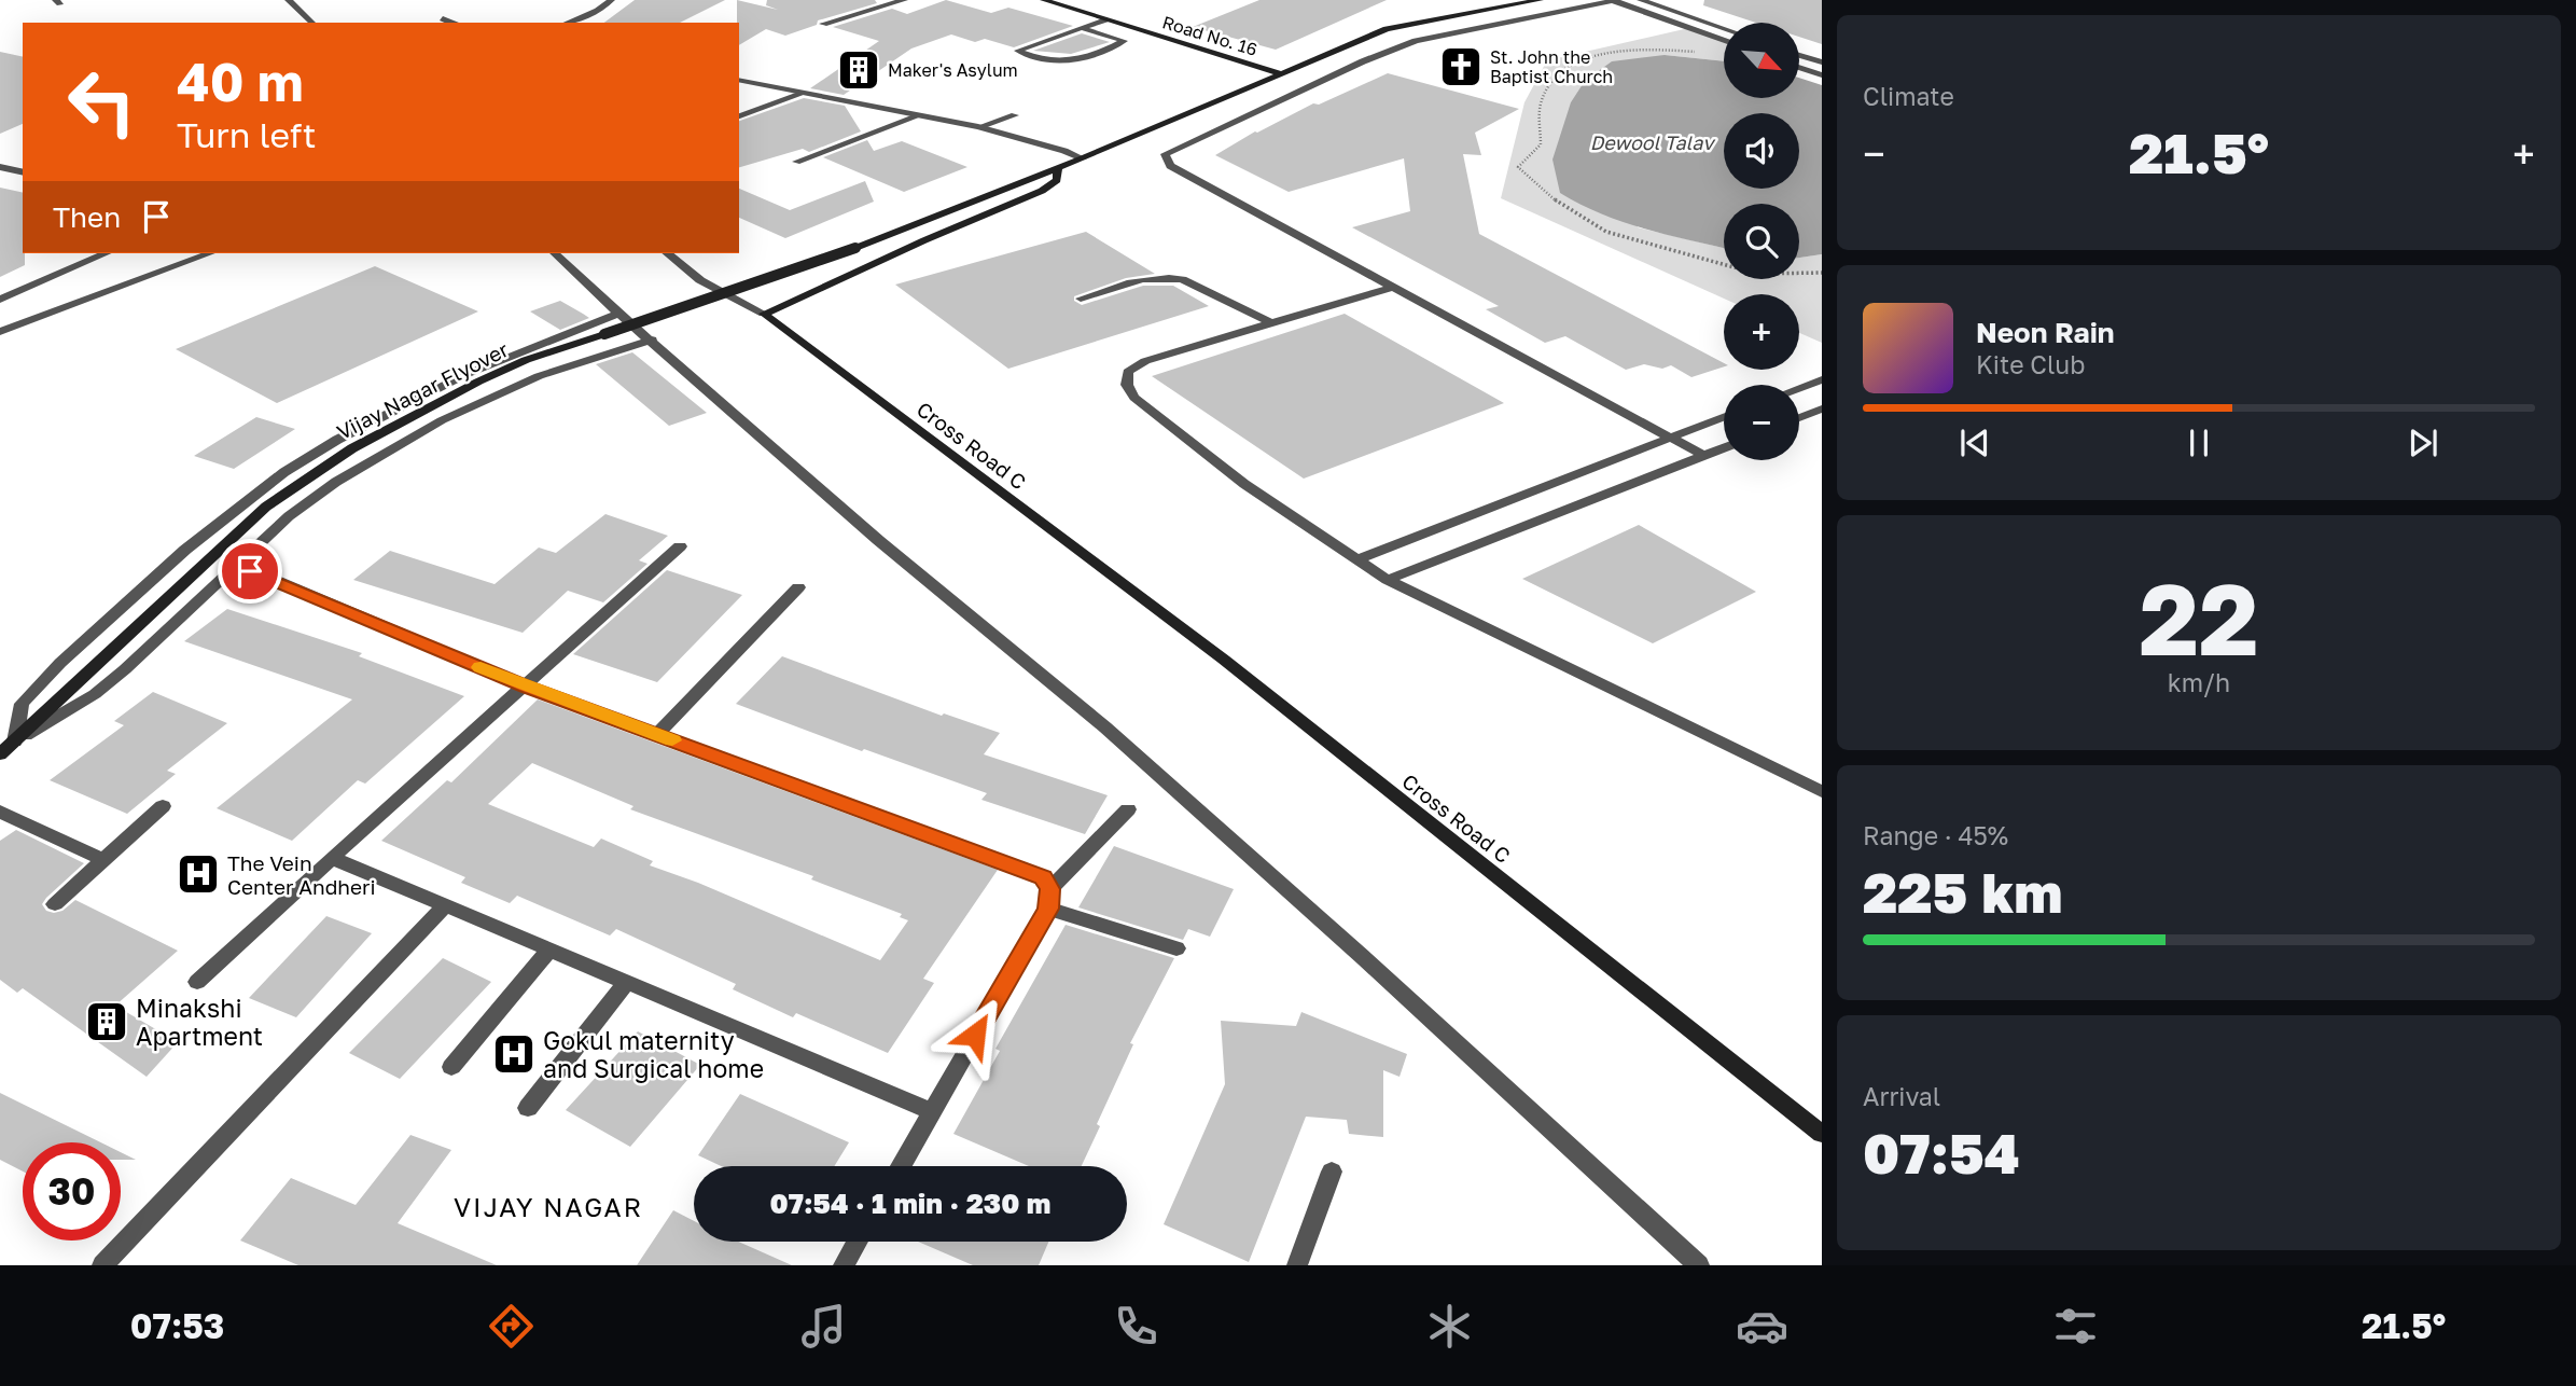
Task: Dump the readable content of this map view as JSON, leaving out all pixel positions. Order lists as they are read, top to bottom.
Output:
{
  "streets": {
    "main road": ["Road No. 16", "Vijay Nagar Flyover", "Cross Road C"]
  },
  "districts": ["VIJAY NAGAR"],
  "water": ["Dewool Talav"],
  "places": {
    "church": ["St. John the Baptist Church"],
    "building": ["Maker's Asylum", "Minakshi Apartment"],
    "hospital": ["The Vein Center Andheri", "Gokul maternity and Surgical home"]
  },
  "north": "bottom right",
  "page": {
    "tile": [
      "Climate",
      ["22", "km/h"],
      ["Range · 45%", "225 km"],
      ["Arrival", "07:54"]
    ],
    "map_buttons": ["+", "−"],
    "turn": ["40 m", "Turn left"],
    "heat": ["−", "21.5°", "+"],
    "then": "Then",
    "song": ["Neon Rain", "Kite Club"],
    "limit": "30",
    "trip": "07:54 · 1 min · 230 m",
    "tabs": ["07:53", "21.5°"]
  }
}
